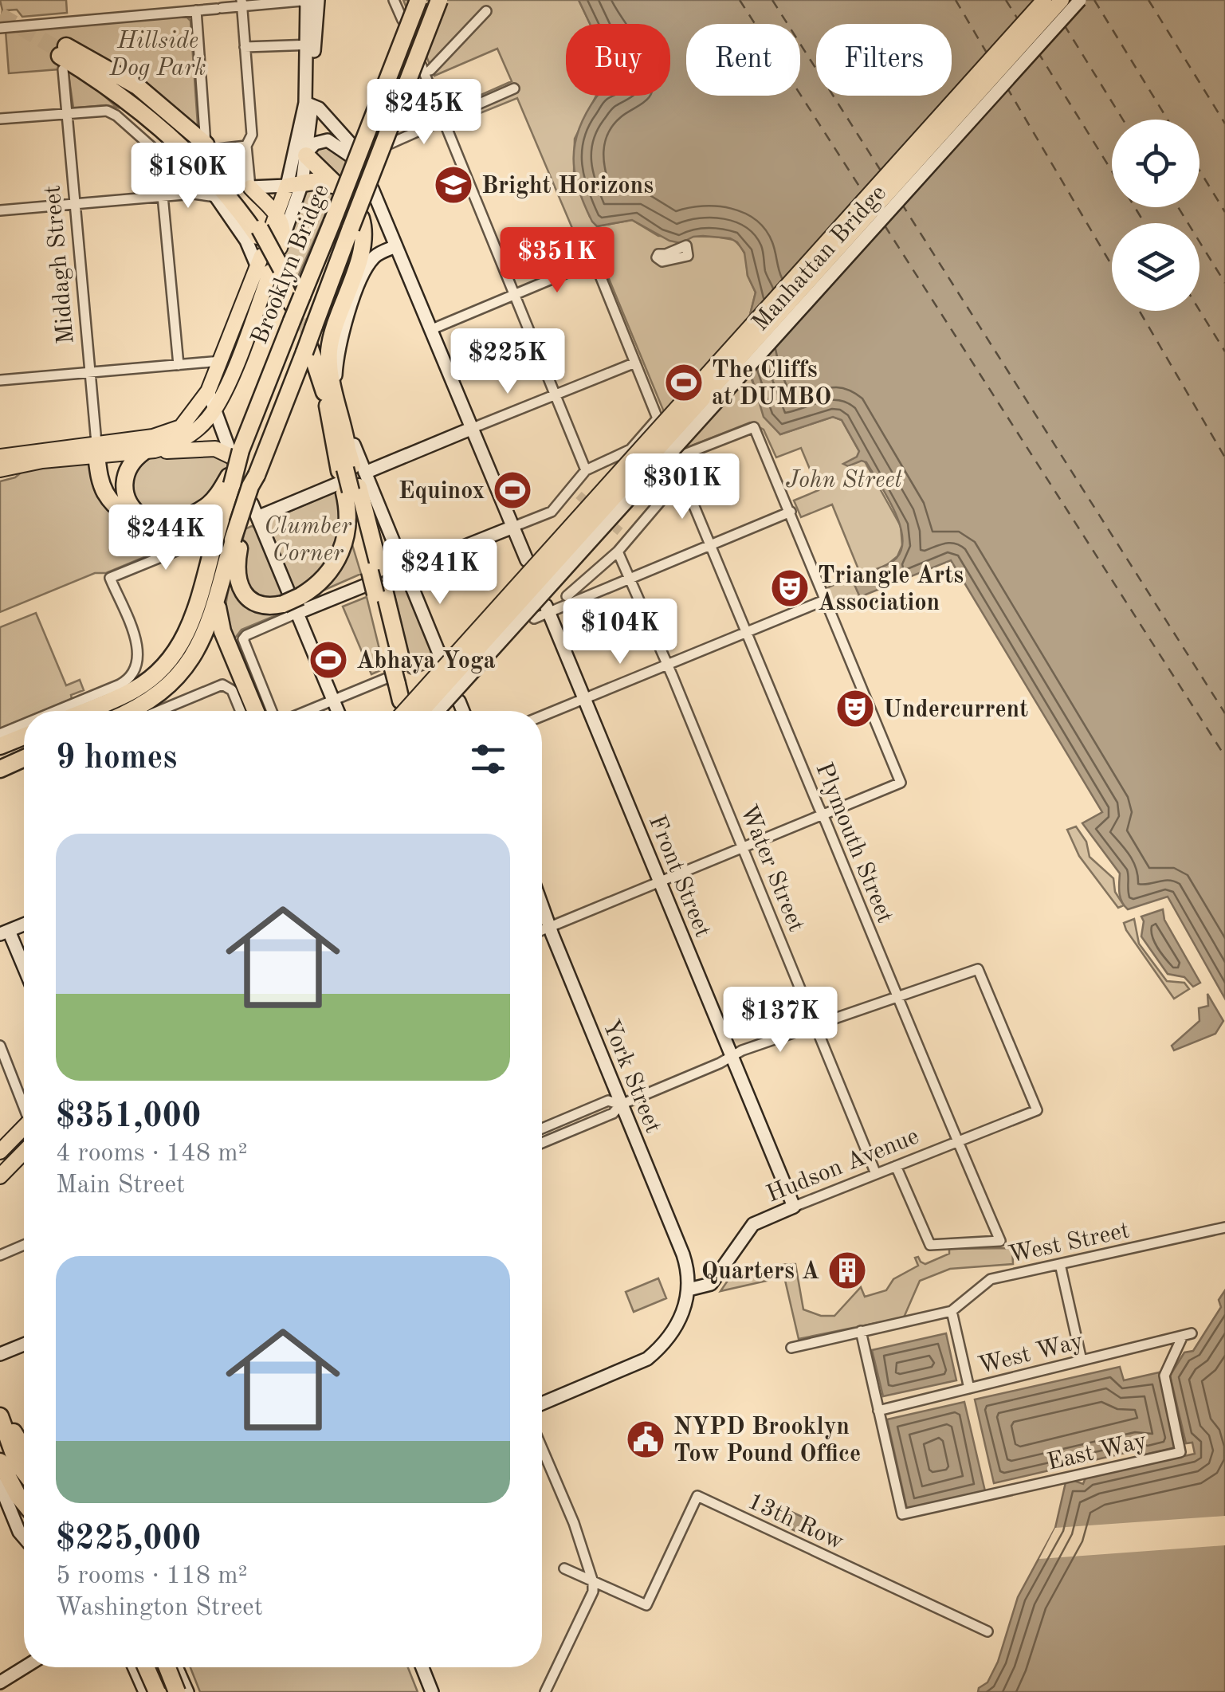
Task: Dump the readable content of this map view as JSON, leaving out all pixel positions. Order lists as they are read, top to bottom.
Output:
{
  "streets": {
    "highway": ["Brooklyn Bridge"],
    "main road": ["Manhattan Bridge"],
    "street": [
      "Middagh Street",
      "Plymouth Street",
      "Water Street",
      "Front Street",
      "York Street",
      "Hudson Avenue",
      "West Street",
      "West Way",
      "East Way",
      "13th Row"
    ]
  },
  "crossings": [
    ["Plymouth Street", "Hudson Avenue"],
    ["Water Street", "Hudson Avenue"],
    ["Front Street", "Hudson Avenue"],
    ["York Street", "Hudson Avenue"],
    ["West Way", "East Way"]
  ],
  "parks": ["Hillside Dog Park", "John Street", "Clumber Corner"],
  "places": {
    "school or university": ["Bright Horizons"],
    "sports": ["The Cliffs at DUMBO", "Equinox", "Abhaya Yoga"],
    "theatre": ["Triangle Arts Association", "Undercurrent"],
    "building": ["Quarters A"],
    "public building": ["NYPD Brooklyn Tow Pound Office"]
  },
  "page": {
    "chip": ["Buy", "Rent", "Filters"],
    "price": [
      "$245K",
      "$180K",
      "$351K",
      "$225K",
      "$301K",
      "$244K",
      "$241K",
      "$104K",
      "$137K"
    ],
    "heading": "9 homes",
    "list": [
      {
        "name": "$351,000",
        "note": "4 rooms · 148 m² · Main Street"
      },
      {
        "name": "$225,000",
        "note": "5 rooms · 118 m² · Washington Street"
      }
    ]
  }
}
